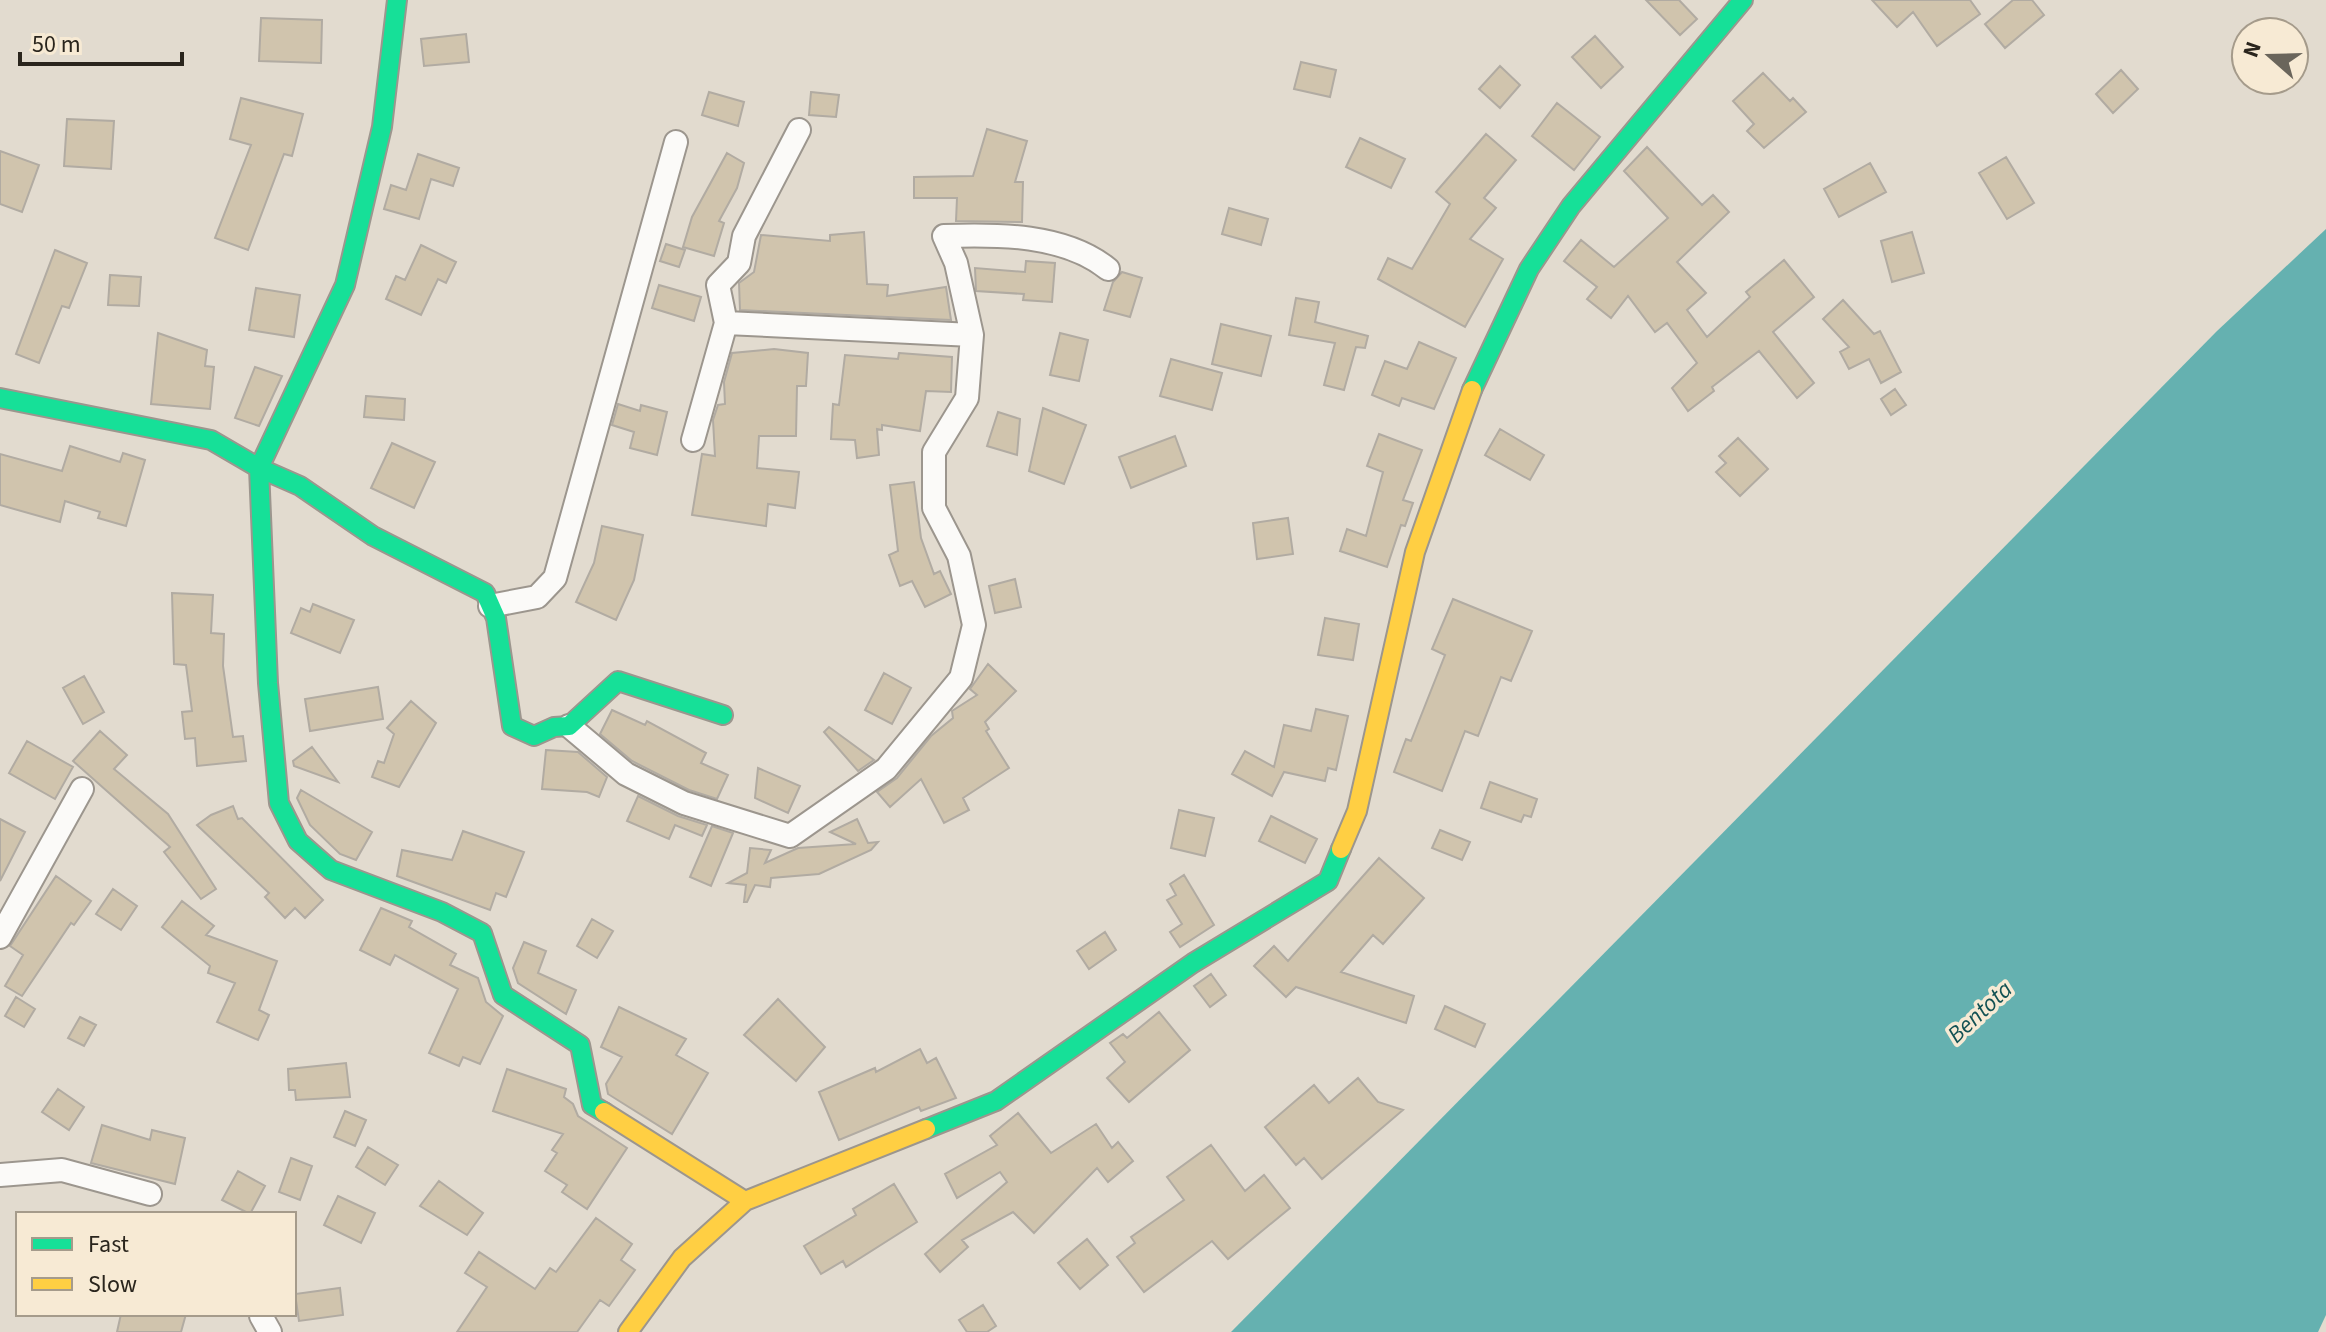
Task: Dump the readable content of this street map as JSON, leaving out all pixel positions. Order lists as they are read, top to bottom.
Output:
{
  "water": ["Bentota"],
  "legend": ["Fast", "Slow"],
  "scale_bar": "50 m",
  "north": "left"
}
